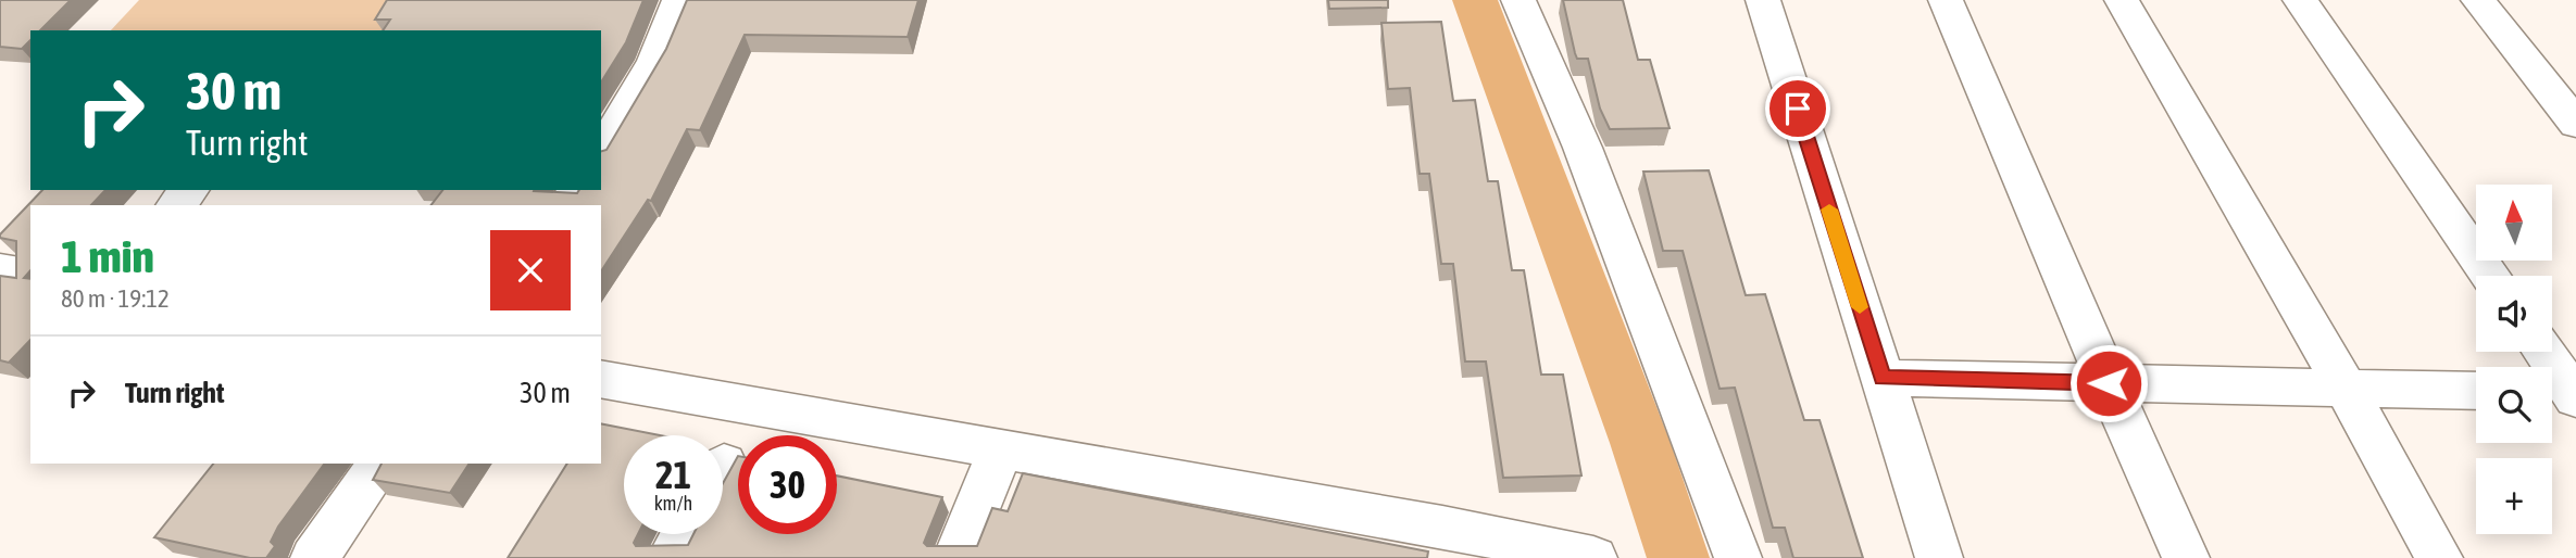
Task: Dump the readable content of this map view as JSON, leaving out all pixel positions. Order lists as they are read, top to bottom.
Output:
{
  "north": "top",
  "page": {
    "turn": ["30 m", "Turn right"],
    "map_buttons": "+",
    "heading": ["1 min", "80 m · 19:12"],
    "list": [
      {
        "name": "Turn right",
        "value": "30 m"
      }
    ],
    "speed": "21 km/h",
    "limit": "30"
  }
}
